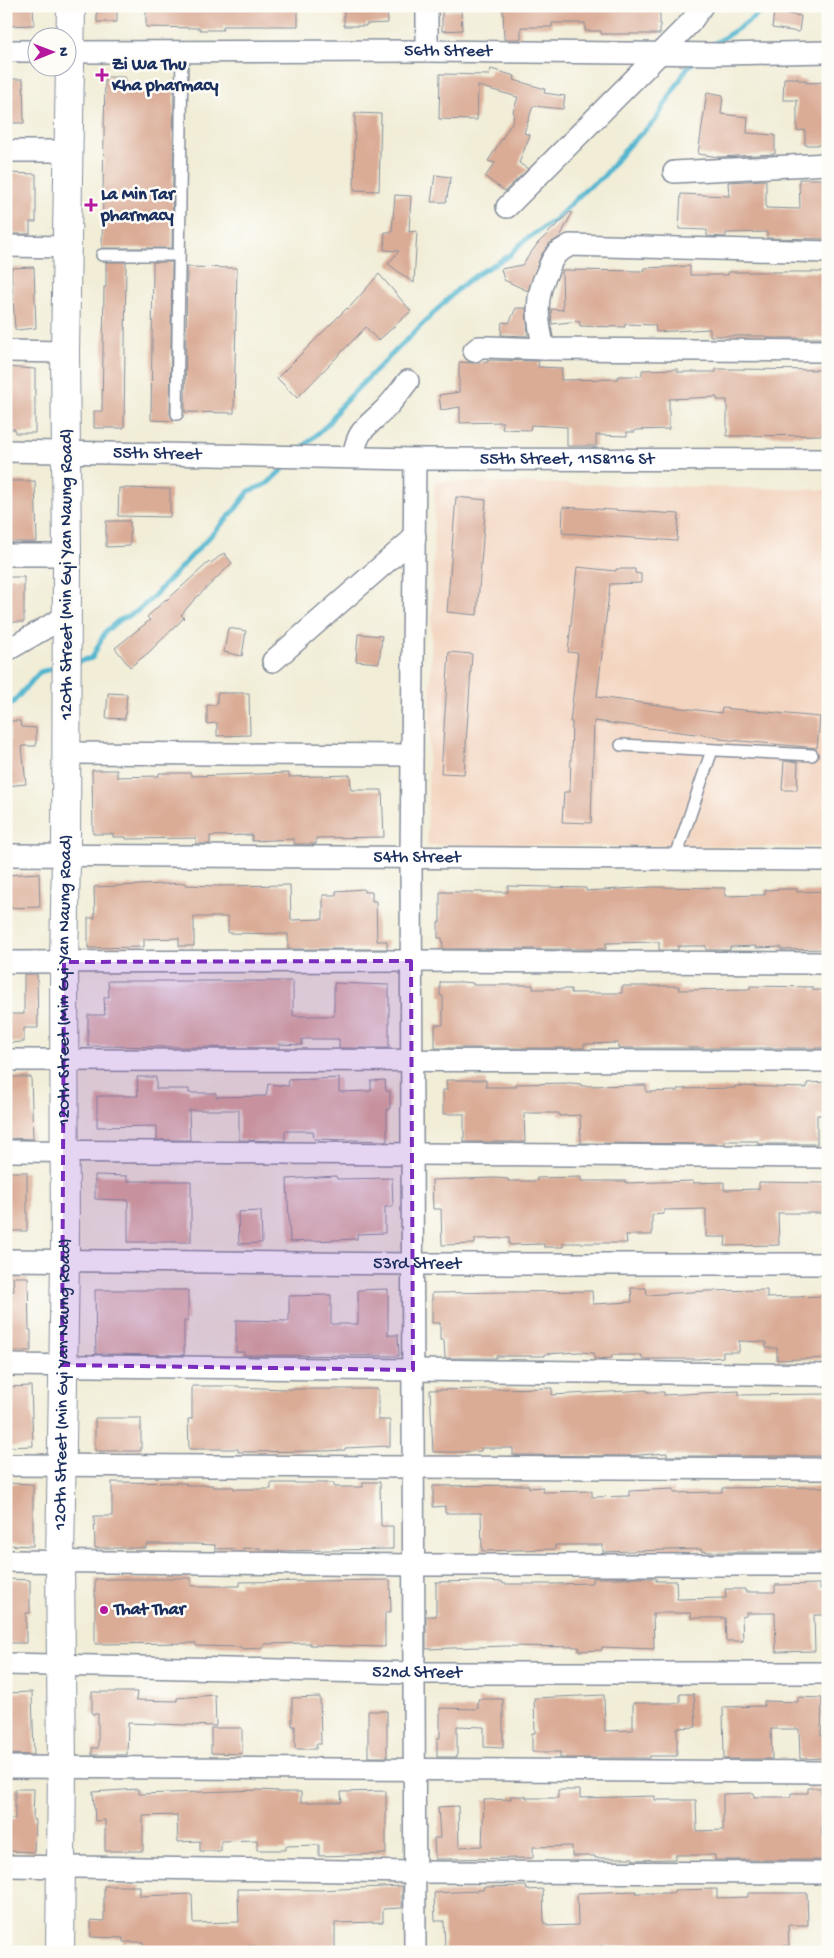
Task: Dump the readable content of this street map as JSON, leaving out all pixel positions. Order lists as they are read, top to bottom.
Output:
{
  "streets": {
    "main road": ["120th Street (Min Gyi Yan Naung Road)"],
    "street": [
      "56th Street",
      "55th Street",
      "55th Street, 115&116 St",
      "54th Street",
      "53rd Street",
      "52nd Street"
    ]
  },
  "crossings": [
    ["55th Street", "55th Street, 115&116 St"],
    ["55th Street", "120th Street (Min Gyi Yan Naung Road)"],
    ["120th Street (Min Gyi Yan Naung Road)", "54th Street"],
    ["120th Street (Min Gyi Yan Naung Road)", "53rd Street"],
    ["120th Street (Min Gyi Yan Naung Road)", "52nd Street"]
  ],
  "places": {
    "health": ["Zi Wa Thu Kha pharmacy", "La Min Tar pharmacy"],
    "other": ["That Thar"]
  },
  "north": "right"
}
